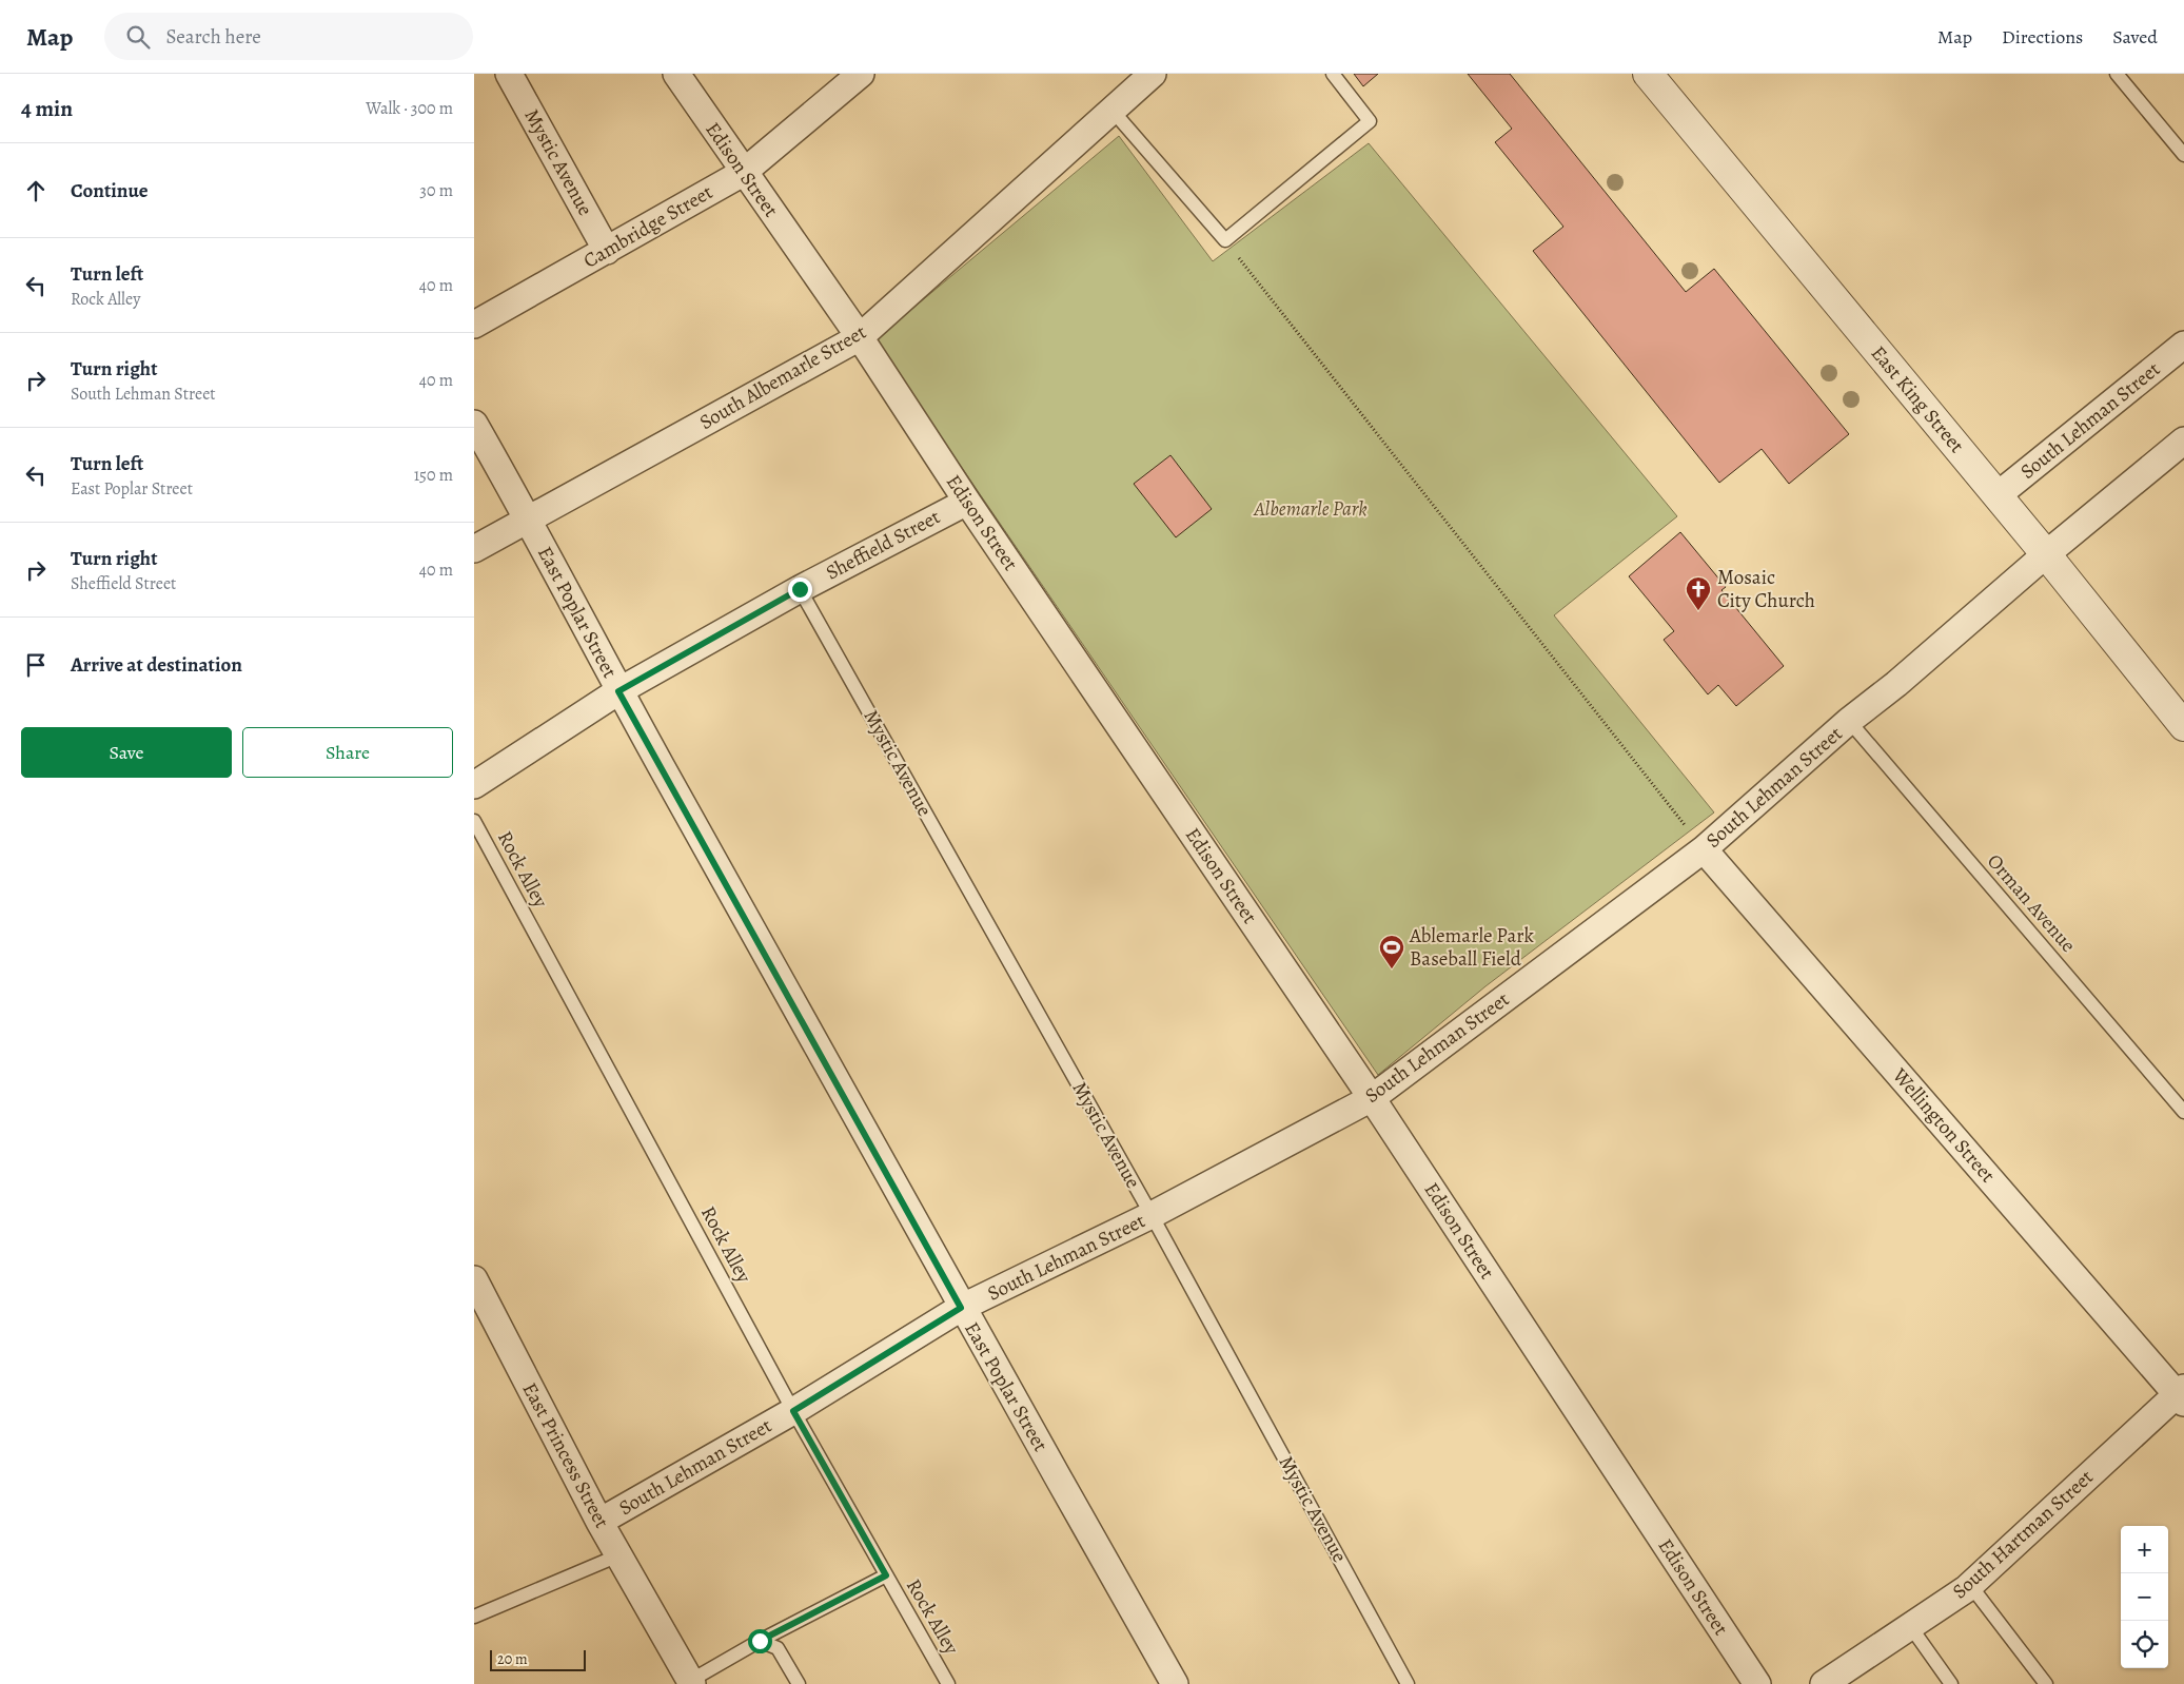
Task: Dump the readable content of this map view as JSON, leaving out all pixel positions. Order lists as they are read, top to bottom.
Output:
{
  "streets": {
    "street": [
      "Mystic Avenue",
      "Edison Street",
      "Cambridge Street",
      "South Albemarle Street",
      "East King Street",
      "South Lehman Street",
      "Sheffield Street",
      "East Poplar Street",
      "Wellington Street",
      "East Princess Street",
      "South Hartman Street"
    ],
    "lane": ["Rock Alley", "Orman Avenue"]
  },
  "crossings": [
    ["Mystic Avenue", "Cambridge Street"],
    ["Mystic Avenue", "South Lehman Street"],
    ["Mystic Avenue", "Sheffield Street"],
    ["Edison Street", "Cambridge Street"],
    ["Edison Street", "South Albemarle Street"],
    ["Edison Street", "South Lehman Street"],
    ["Edison Street", "Sheffield Street"],
    ["South Albemarle Street", "East Poplar Street"],
    ["East King Street", "South Lehman Street"],
    ["South Lehman Street", "East Poplar Street"],
    ["South Lehman Street", "Rock Alley"],
    ["South Lehman Street", "Orman Avenue"],
    ["South Lehman Street", "Wellington Street"],
    ["South Lehman Street", "East Princess Street"],
    ["Sheffield Street", "East Poplar Street"],
    ["Wellington Street", "South Hartman Street"]
  ],
  "parks": ["Albemarle Park"],
  "places": {
    "church": ["Mosaic City Church"],
    "sports": ["Ablemarle Park Baseball Field"]
  },
  "scale_bar": "20 m",
  "page": {
    "header": "Map",
    "search": "Search here",
    "nav": ["Map", "Directions", "Saved"],
    "heading": ["4 min", "Walk · 300 m"],
    "list": [
      ["Continue", "30 m"],
      ["Turn left", "Rock Alley", "40 m"],
      ["Turn right", "South Lehman Street", "40 m"],
      ["Turn left", "East Poplar Street", "150 m"],
      ["Turn right", "Sheffield Street", "40 m"],
      "Arrive at destination"
    ],
    "buttons": ["Save", "Share"],
    "map_buttons": ["+", "−"],
    "scale": "20 m"
  }
}
